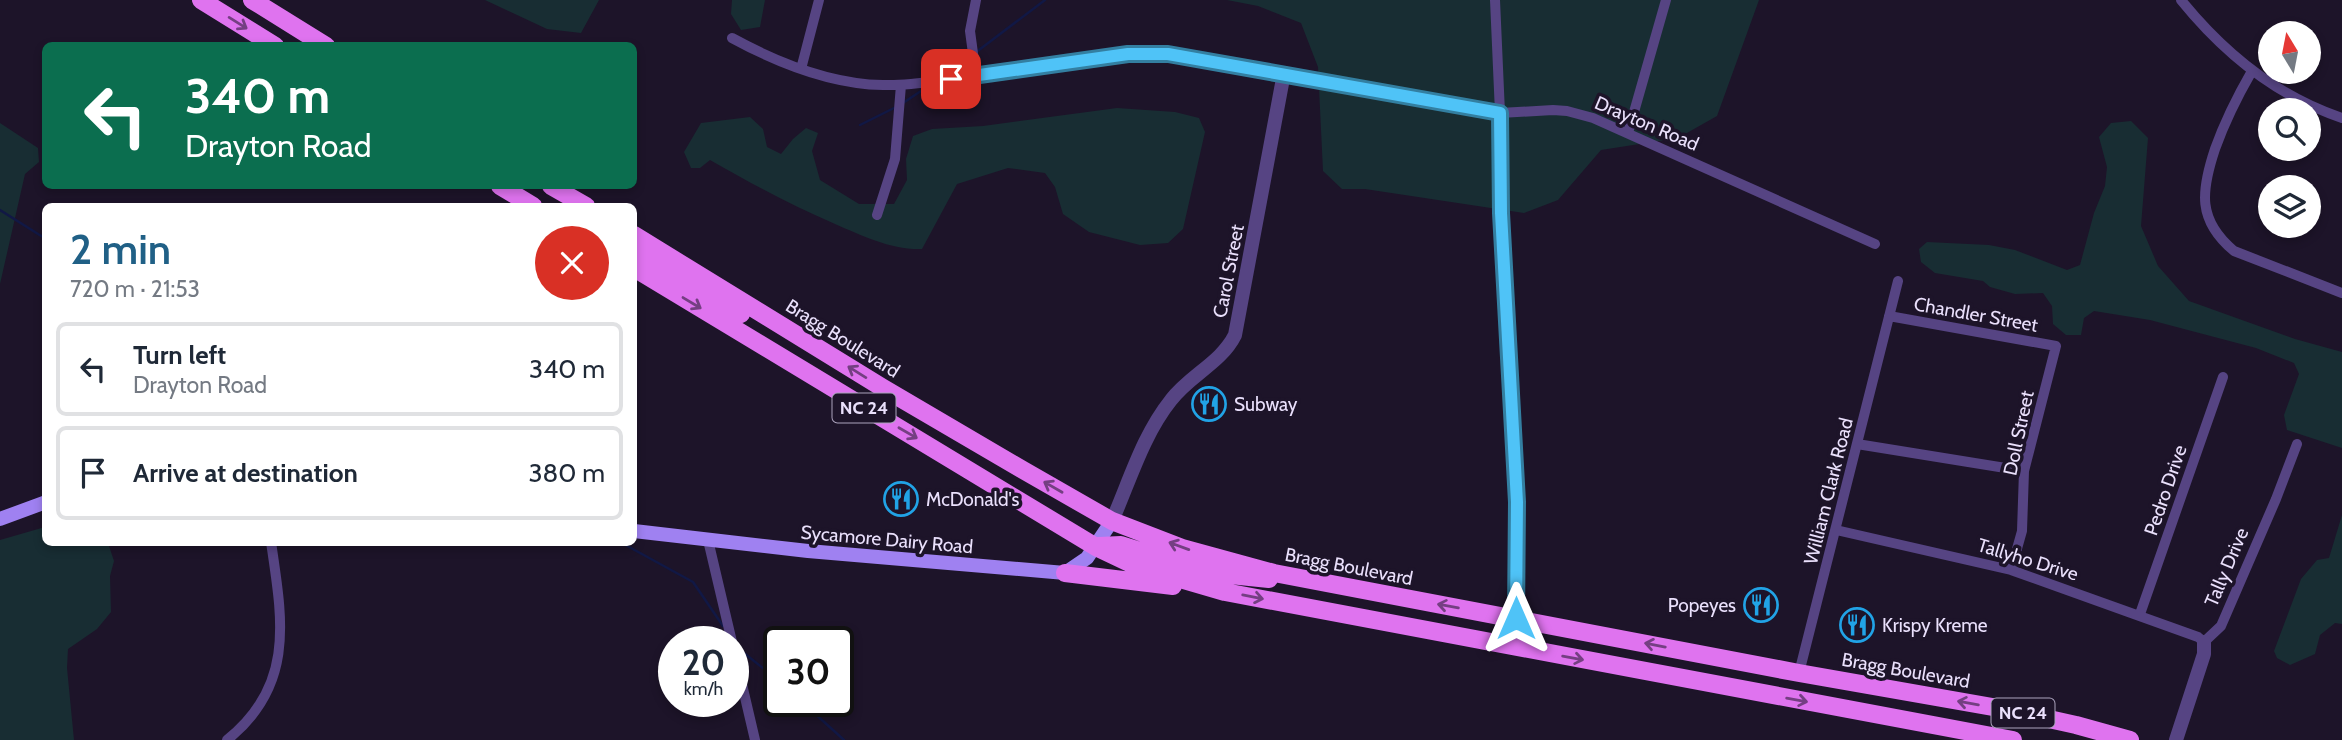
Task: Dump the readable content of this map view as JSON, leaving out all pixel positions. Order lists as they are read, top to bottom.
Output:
{
  "streets": {
    "main road": ["Bragg Boulevard", "NC 24", "Sycamore Dairy Road"],
    "street": [
      "Drayton Road",
      "Carol Street",
      "Chandler Street",
      "Doll Street",
      "Pedro Drive",
      "William Clark Road",
      "Tallyho Drive",
      "Tally Drive"
    ]
  },
  "crossings": [
    ["Drayton Road", "Carol Street"],
    ["Carol Street", "Bragg Boulevard"],
    ["Chandler Street", "Doll Street"],
    ["Chandler Street", "William Clark Road"],
    ["Bragg Boulevard", "William Clark Road"],
    ["Doll Street", "Tallyho Drive"],
    ["Pedro Drive", "Tallyho Drive"],
    ["William Clark Road", "Tallyho Drive"],
    ["Tallyho Drive", "Tally Drive"]
  ],
  "places": {
    "restaurant": [
      "Subway",
      "McDonald's",
      "Popeyes",
      "Krispy Kreme"
    ]
  },
  "north": "top",
  "page": {
    "turn": ["340 m", "Drayton Road"],
    "heading": ["2 min", "720 m · 21:53"],
    "list": [
      {
        "name": "Turn left",
        "note": "Drayton Road",
        "value": "340 m"
      },
      {
        "name": "Arrive at destination",
        "value": "380 m"
      }
    ],
    "speed": "20 km/h",
    "limit": "30"
  }
}
